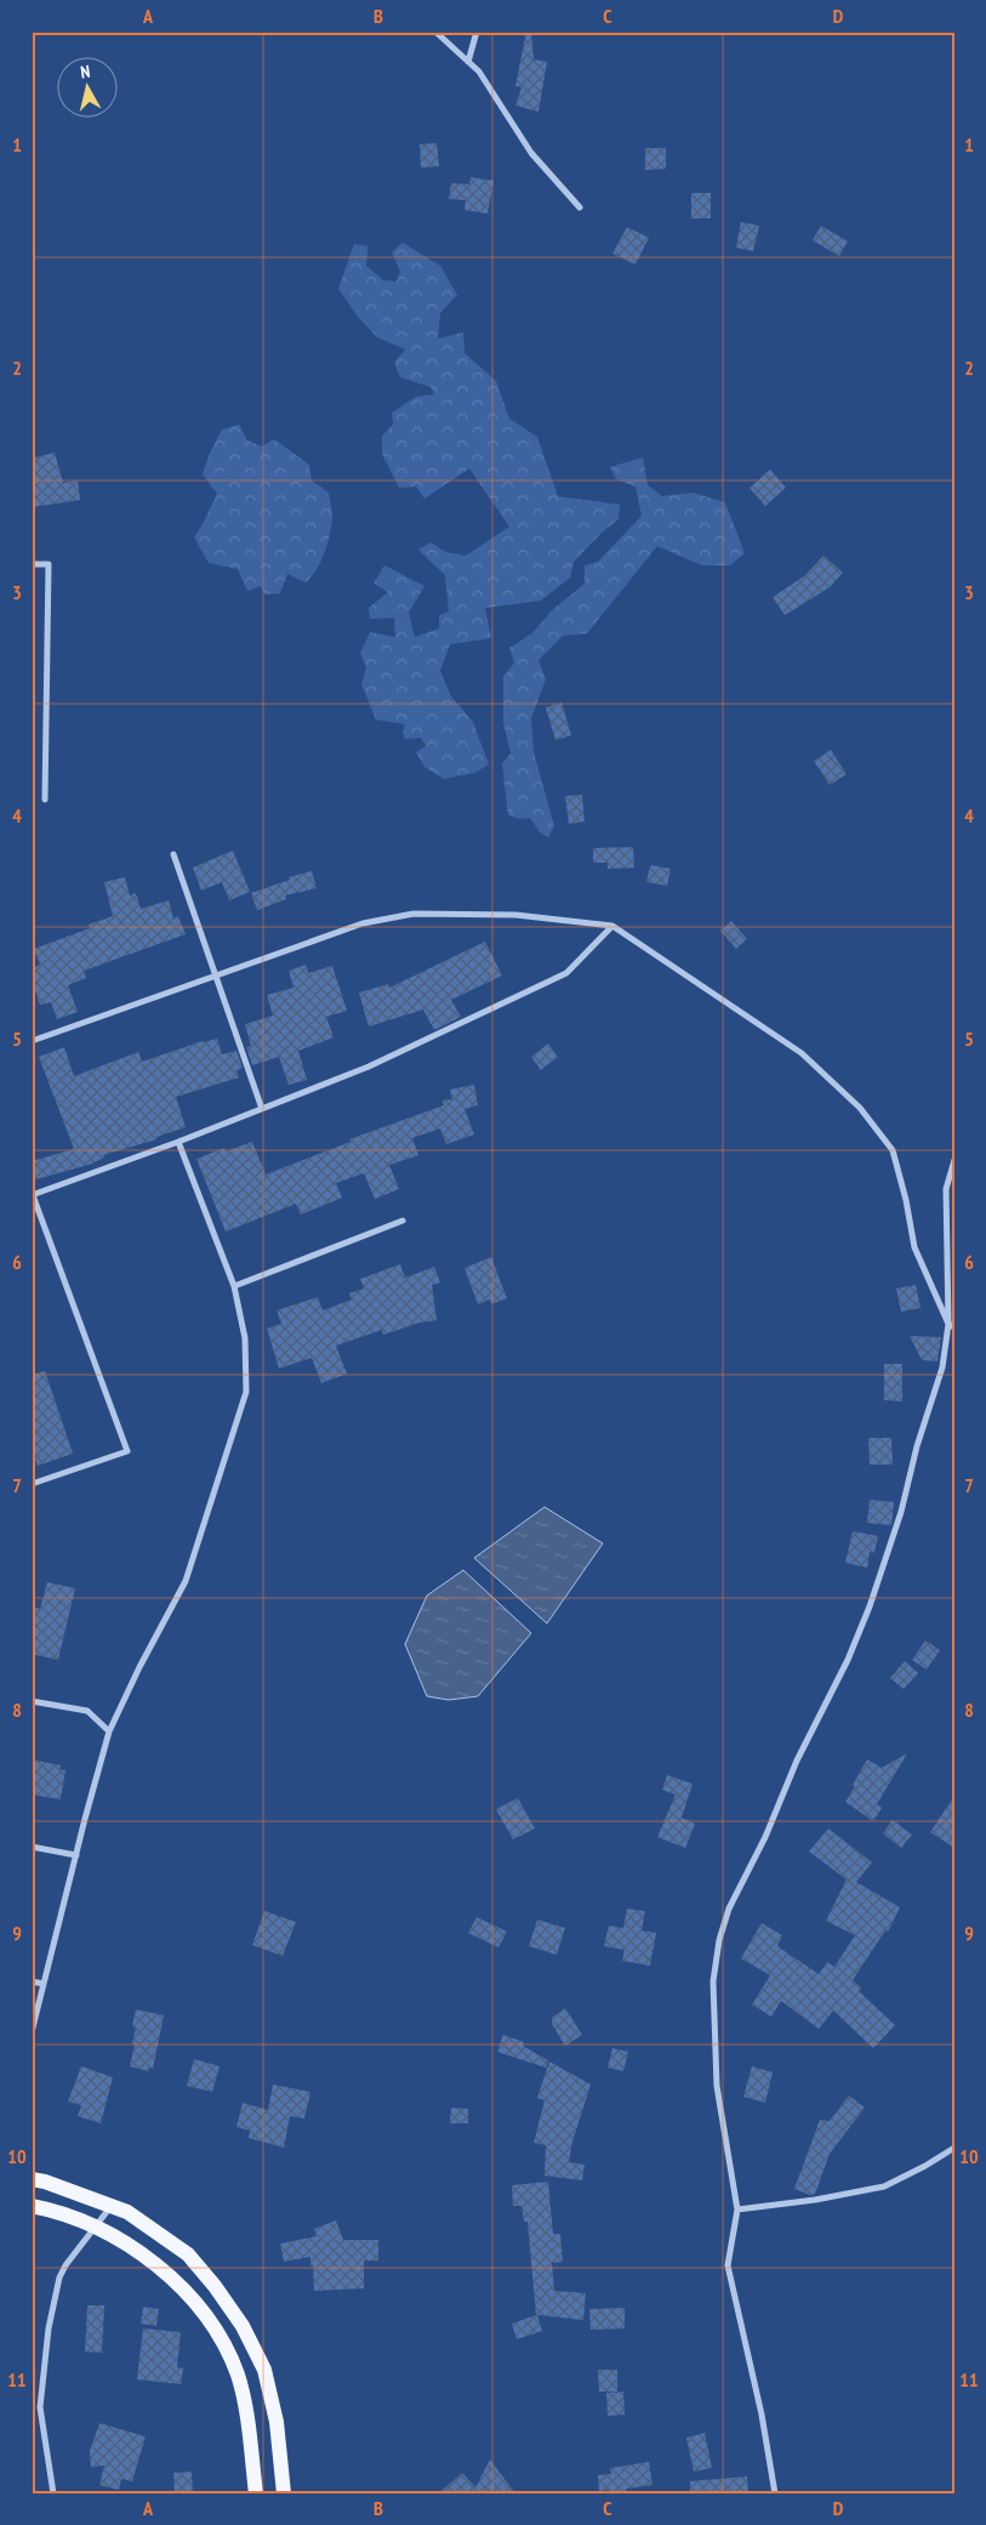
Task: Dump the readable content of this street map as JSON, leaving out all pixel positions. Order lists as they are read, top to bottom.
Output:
{
  "north": "top",
  "grid": {
    "columns": [
      "A",
      "B",
      "C",
      "D"
    ],
    "rows": [
      "1",
      "2",
      "3",
      "4",
      "5",
      "6",
      "7",
      "8",
      "9",
      "10",
      "11"
    ]
  }
}
